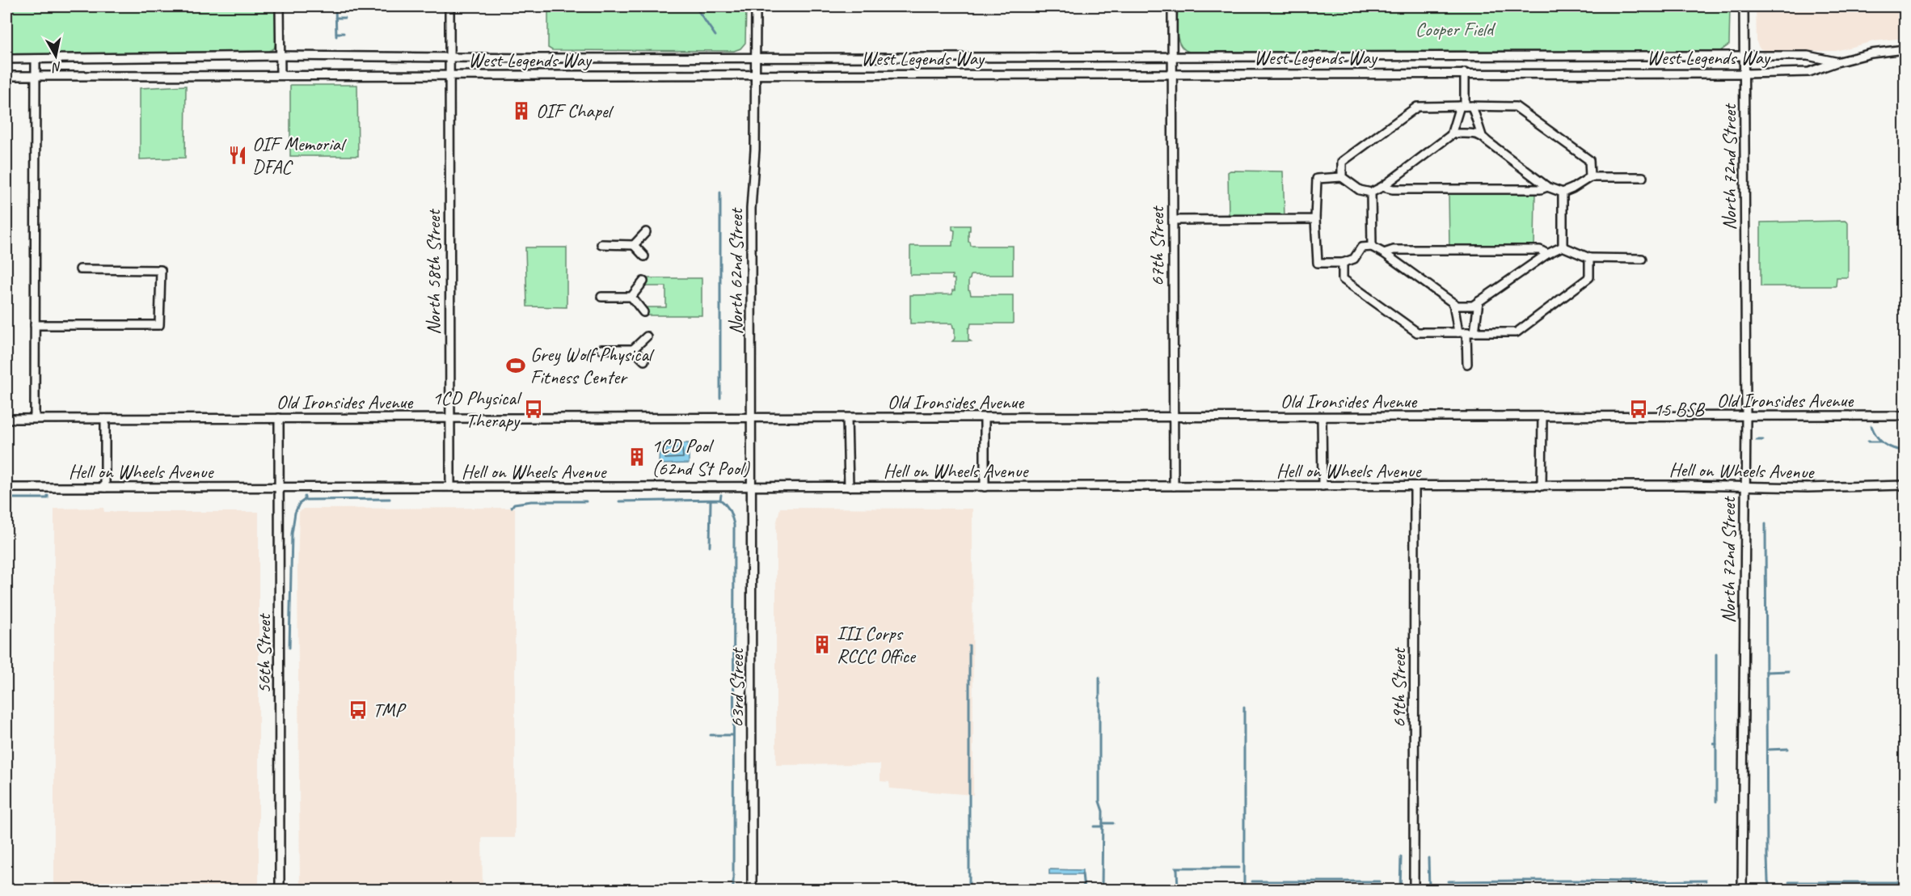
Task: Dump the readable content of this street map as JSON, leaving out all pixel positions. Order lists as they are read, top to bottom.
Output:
{
  "streets": {
    "street": [
      "West Legends Way",
      "North 72nd Street",
      "67th Street",
      "North 62nd Street",
      "North 58th Street",
      "Old Ironsides Avenue",
      "Hell on Wheels Avenue",
      "56th Street",
      "63rd Street",
      "69th Street"
    ]
  },
  "crossings": [
    ["West Legends Way", "North 72nd Street"],
    ["West Legends Way", "67th Street"],
    ["West Legends Way", "North 62nd Street"],
    ["West Legends Way", "North 58th Street"],
    ["North 72nd Street", "Old Ironsides Avenue"],
    ["North 72nd Street", "Hell on Wheels Avenue"],
    ["67th Street", "Old Ironsides Avenue"],
    ["67th Street", "Hell on Wheels Avenue"],
    ["North 62nd Street", "Old Ironsides Avenue"],
    ["North 62nd Street", "Hell on Wheels Avenue"],
    ["North 62nd Street", "63rd Street"],
    ["North 58th Street", "Old Ironsides Avenue"],
    ["North 58th Street", "Hell on Wheels Avenue"],
    ["Old Ironsides Avenue", "56th Street"],
    ["Hell on Wheels Avenue", "56th Street"],
    ["Hell on Wheels Avenue", "63rd Street"],
    ["Hell on Wheels Avenue", "69th Street"]
  ],
  "parks": ["Cooper Field"],
  "places": {
    "building": ["OIF Chapel", "1CD Pool (62nd St Pool)", "III Corps RCCC Office"],
    "restaurant": ["OIF Memorial DFAC"],
    "sports": ["Grey Wolf Physical Fitness Center"],
    "bus stop": ["1CD Physical Therapy", "15 BSB", "TMP"]
  },
  "north": "bottom"
}
